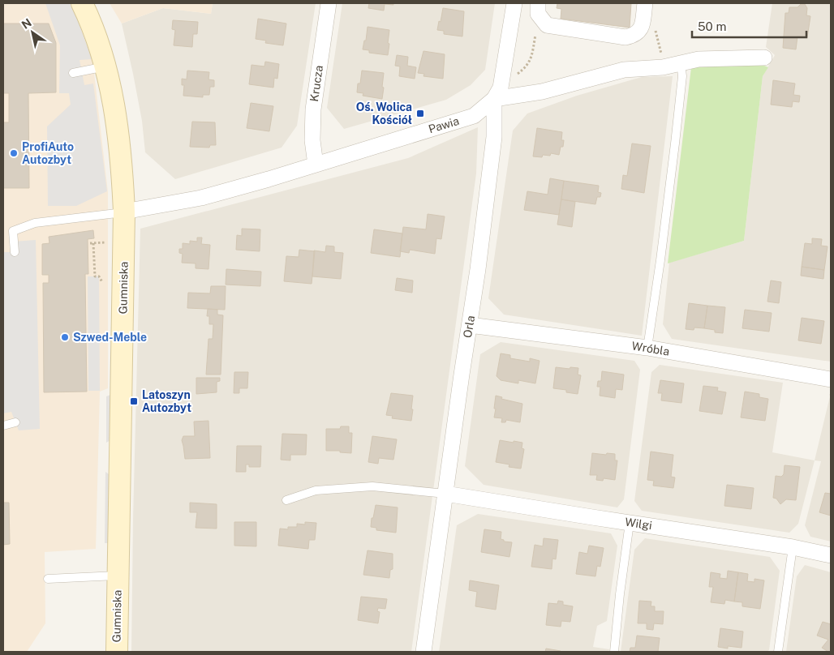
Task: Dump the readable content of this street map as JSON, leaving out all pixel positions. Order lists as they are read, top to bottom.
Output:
{
  "streets": {
    "street": [
      "Krucza",
      "Pawia",
      "Gumniska",
      "Orla",
      "Wróbla",
      "Wilgi"
    ]
  },
  "crossings": [
    ["Krucza", "Pawia"],
    ["Pawia", "Gumniska"],
    ["Pawia", "Orla"],
    ["Orla", "Wróbla"],
    ["Orla", "Wilgi"]
  ],
  "places": {
    "transit": ["Oś. Wolica Kościół", "Latoszyn Autozbyt"],
    "other": ["ProfiAuto Autozbyt", "Szwed-Meble"]
  },
  "scale_bar": "50 m",
  "north": "top left"
}
